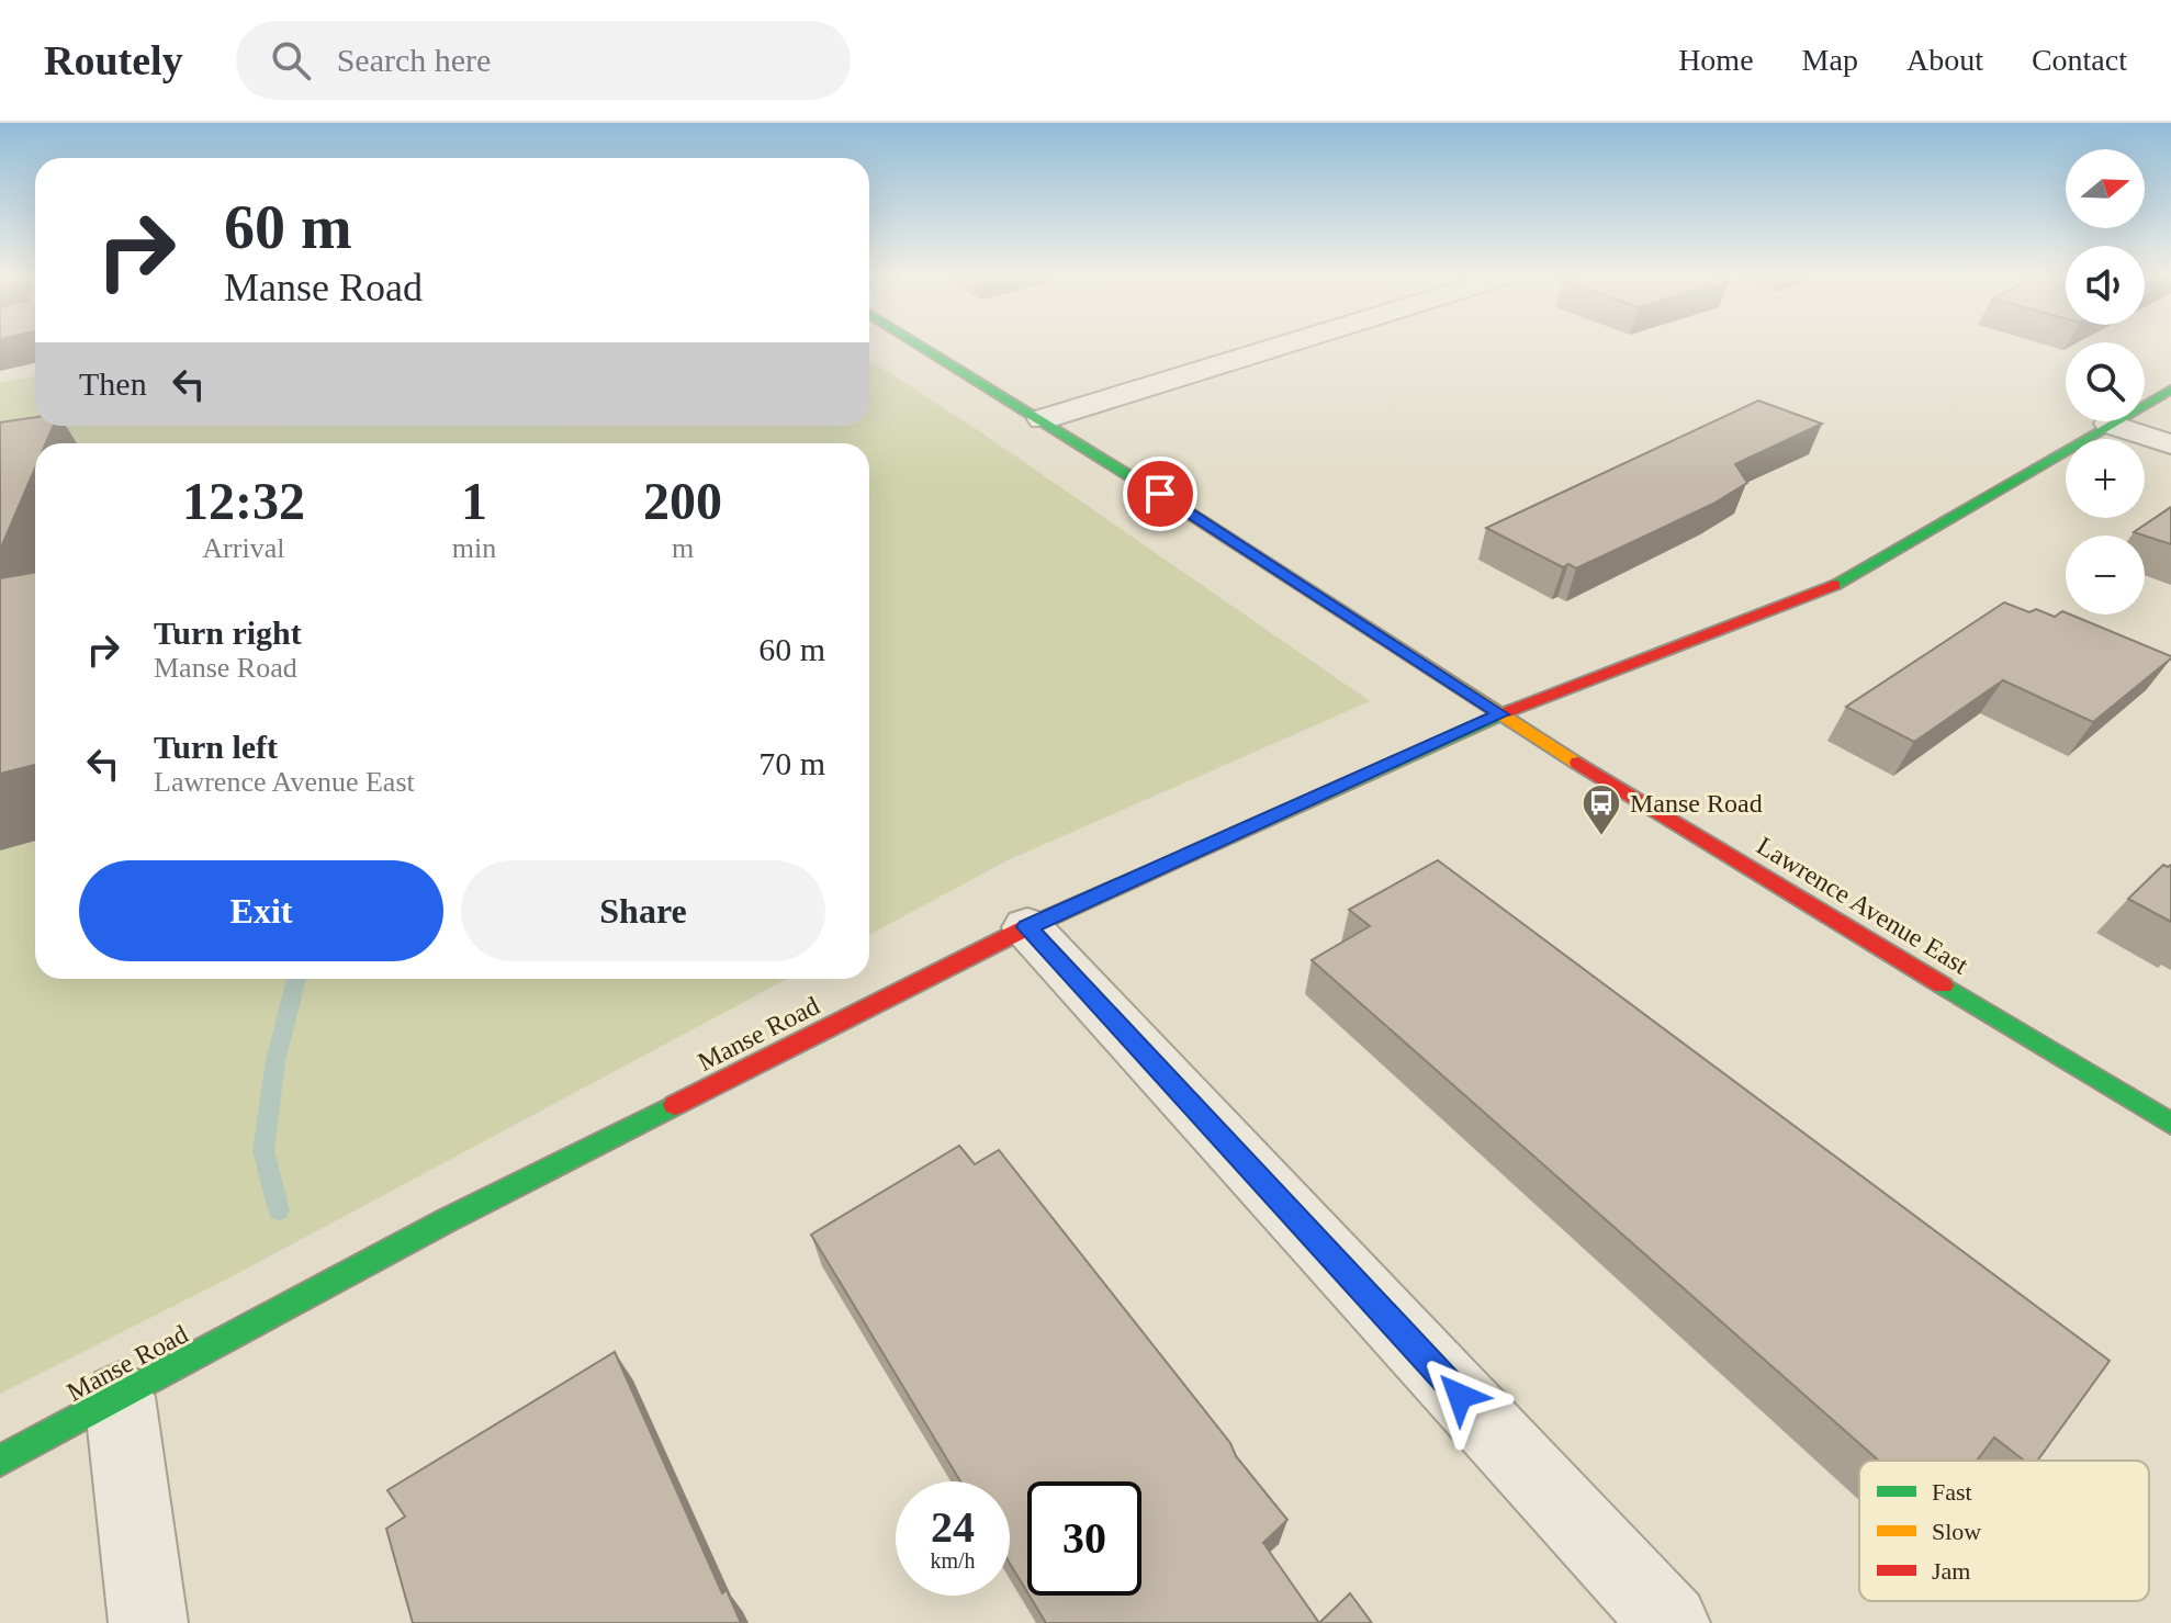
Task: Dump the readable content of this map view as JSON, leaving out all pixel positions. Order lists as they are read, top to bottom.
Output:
{
  "streets": {
    "street": ["Lawrence Avenue East", "Manse Road"]
  },
  "crossings": [
    ["Lawrence Avenue East", "Manse Road"]
  ],
  "places": {
    "bus stop": ["Manse Road"]
  },
  "legend": ["Fast", "Slow", "Jam"],
  "north": "right",
  "page": {
    "header": "Routely",
    "search": "Search here",
    "nav": [
      "Home",
      "Map",
      "About",
      "Contact"
    ],
    "map_buttons": ["+", "−"],
    "turn": ["60 m", "Manse Road"],
    "then": "Then",
    "eta": [
      "12:32",
      "Arrival",
      "1",
      "min",
      "200",
      "m"
    ],
    "list": [
      {
        "name": "Turn right",
        "note": "Manse Road",
        "value": "60 m"
      },
      {
        "name": "Turn left",
        "note": "Lawrence Avenue East",
        "value": "70 m"
      }
    ],
    "buttons": ["Exit", "Share"],
    "speed": "24 km/h",
    "limit": "30"
  }
}
